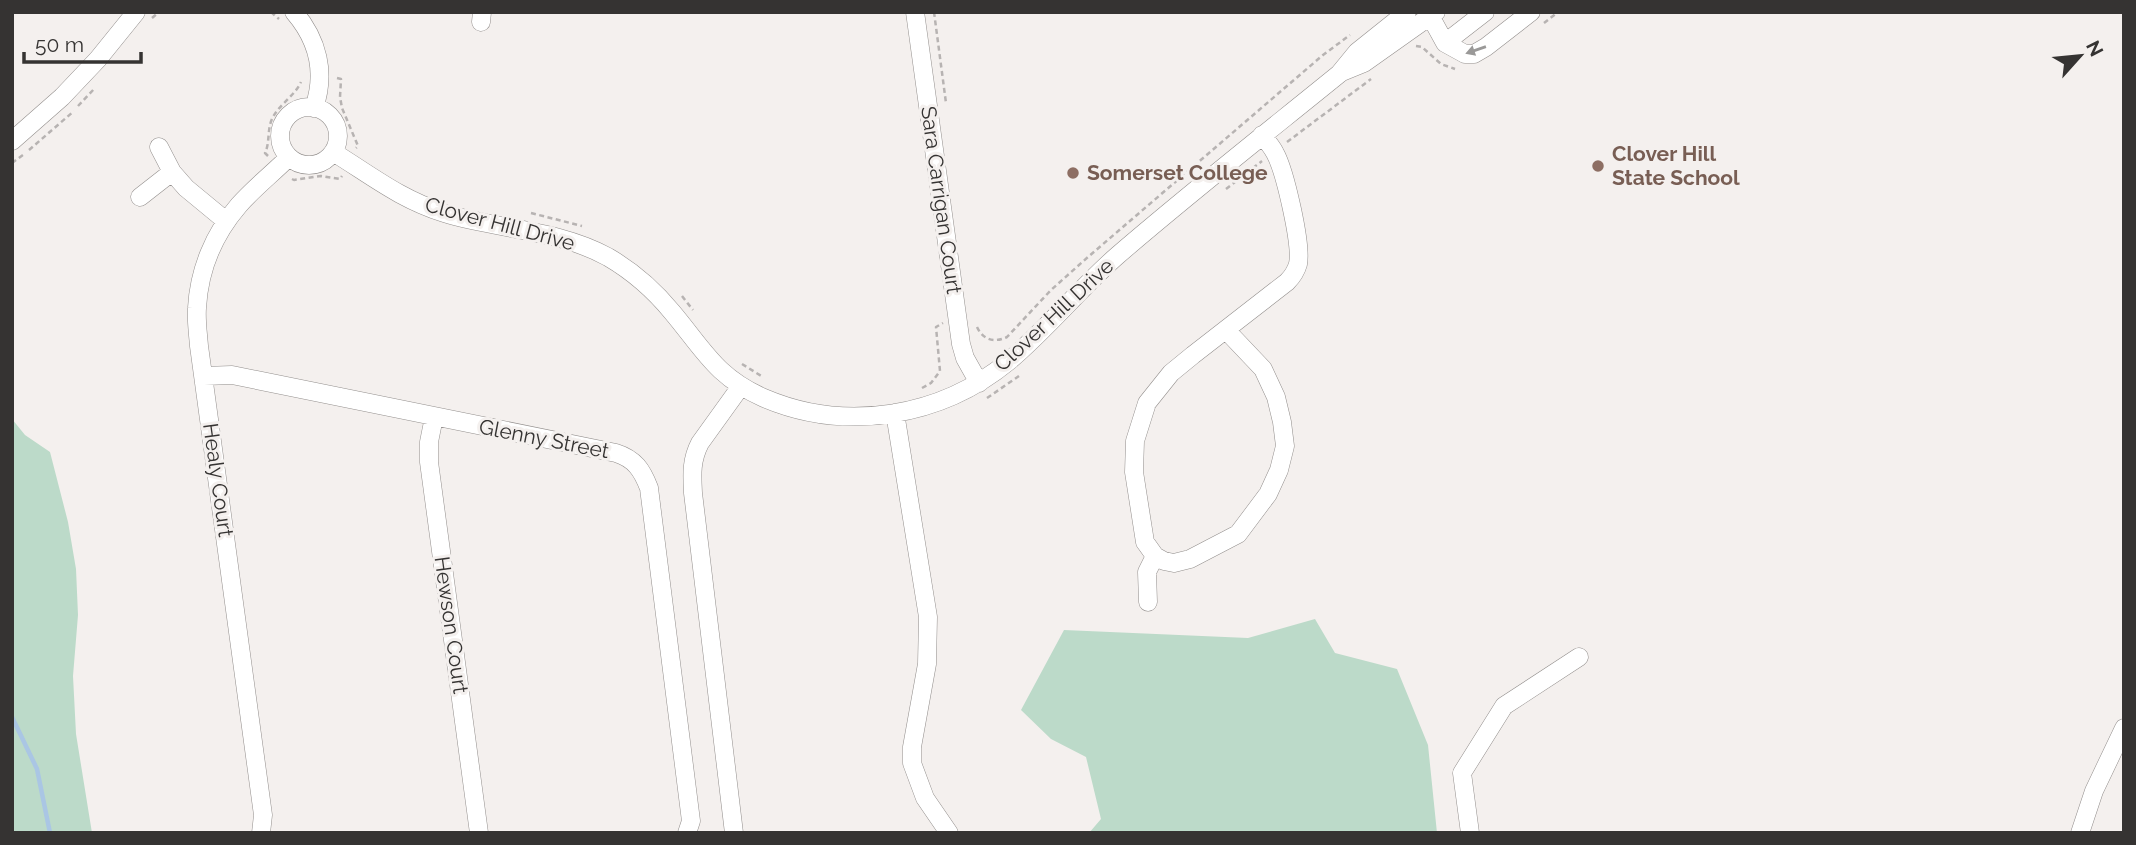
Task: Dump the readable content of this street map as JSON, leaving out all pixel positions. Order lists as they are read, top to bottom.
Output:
{
  "streets": {
    "street": [
      "Sara Carrigan Court",
      "Clover Hill Drive",
      "Glenny Street",
      "Healy Court",
      "Hewson Court"
    ]
  },
  "crossings": [
    ["Sara Carrigan Court", "Clover Hill Drive"],
    ["Clover Hill Drive", "Healy Court"],
    ["Glenny Street", "Healy Court"],
    ["Glenny Street", "Hewson Court"]
  ],
  "places": ["Clover Hill State School", "Somerset College"],
  "scale_bar": "50 m",
  "north": "top right"
}
